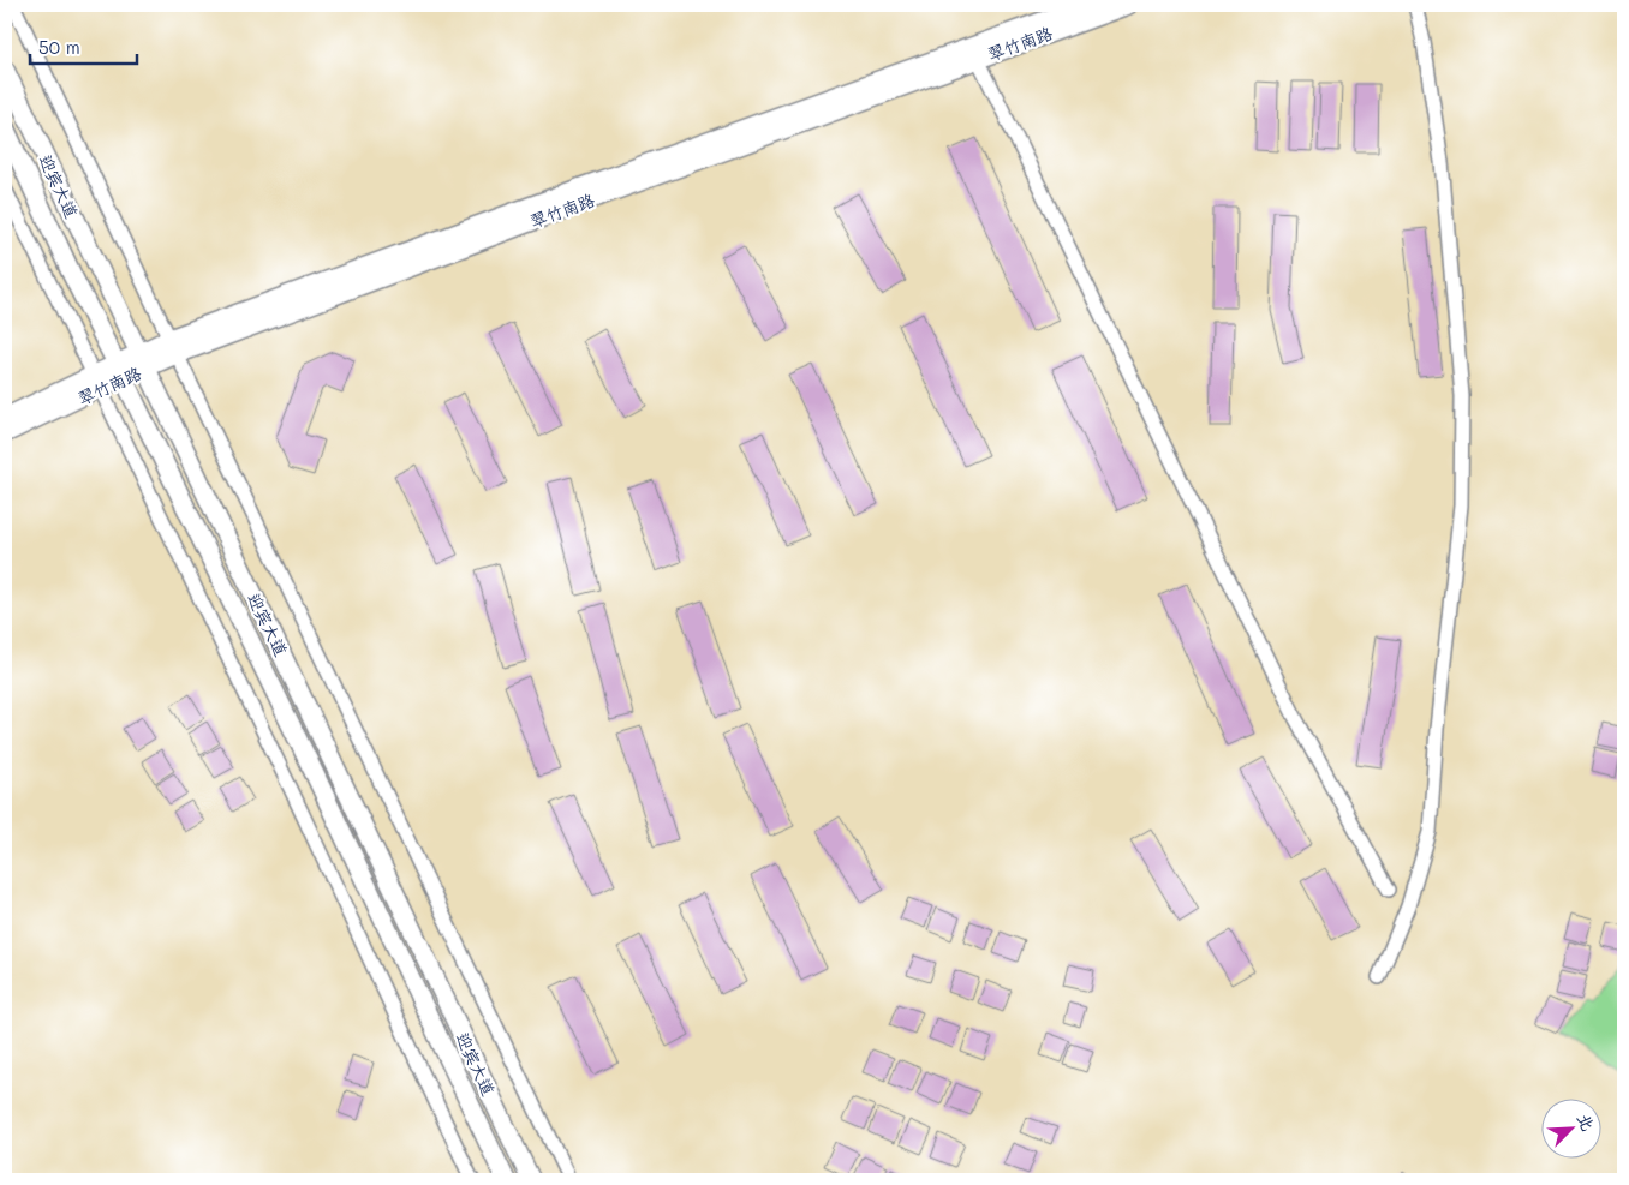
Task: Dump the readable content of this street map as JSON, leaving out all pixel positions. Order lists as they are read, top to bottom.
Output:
{
  "streets": {
    "main road": ["翠竹南路", "迎宾大道"]
  },
  "crossings": [
    ["翠竹南路", "迎宾大道"]
  ],
  "scale_bar": "50 m",
  "north": "top right"
}
